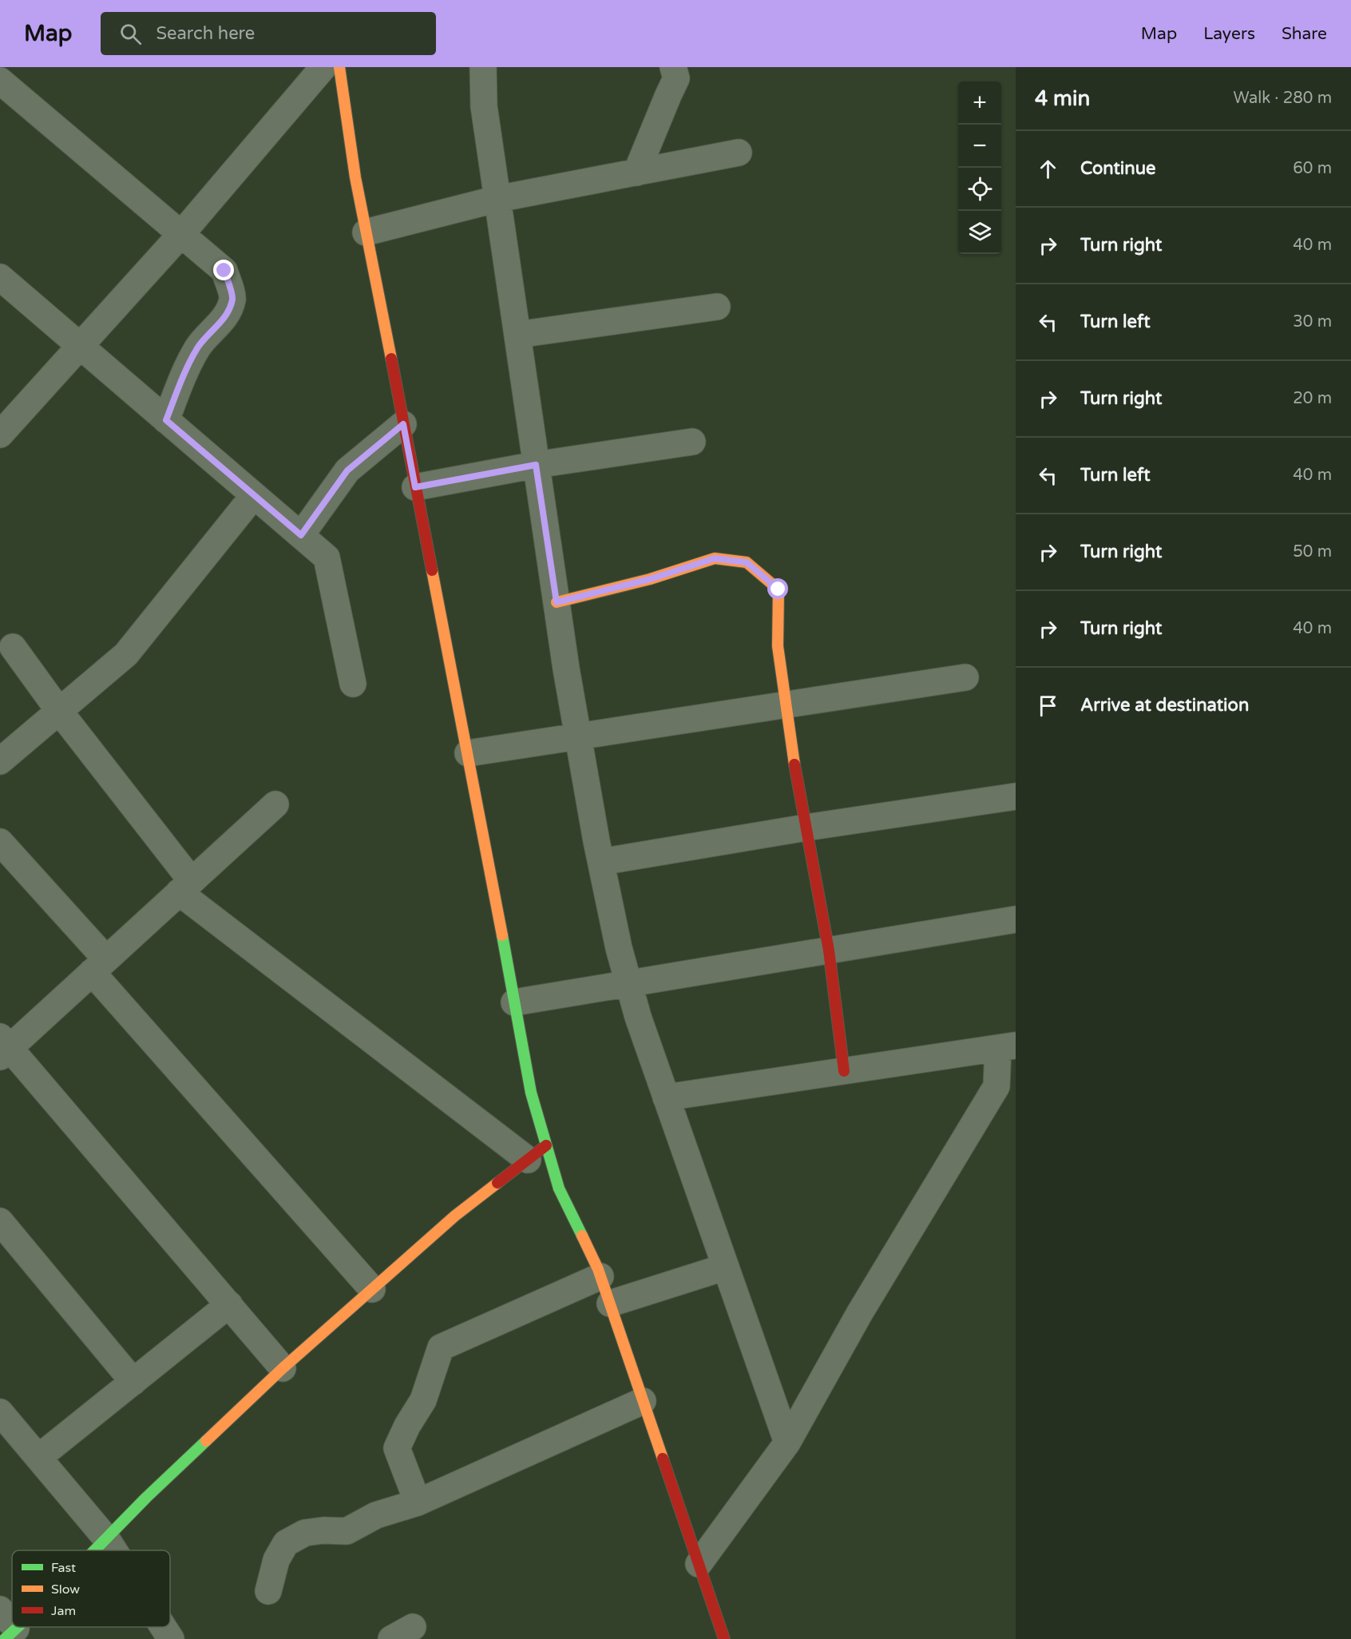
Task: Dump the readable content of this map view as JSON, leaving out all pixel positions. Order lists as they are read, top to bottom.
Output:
{
  "legend": ["Fast", "Slow", "Jam"],
  "page": {
    "header": "Map",
    "search": "Search here",
    "nav": ["Map", "Layers", "Share"],
    "heading": ["4 min", "Walk · 280 m"],
    "map_buttons": ["+", "−"],
    "list": [
      ["Continue", "60 m"],
      ["Turn right", "40 m"],
      ["Turn left", "30 m"],
      ["Turn right", "20 m"],
      ["Turn left", "40 m"],
      ["Turn right", "50 m"],
      ["Turn right", "40 m"],
      "Arrive at destination"
    ]
  }
}
